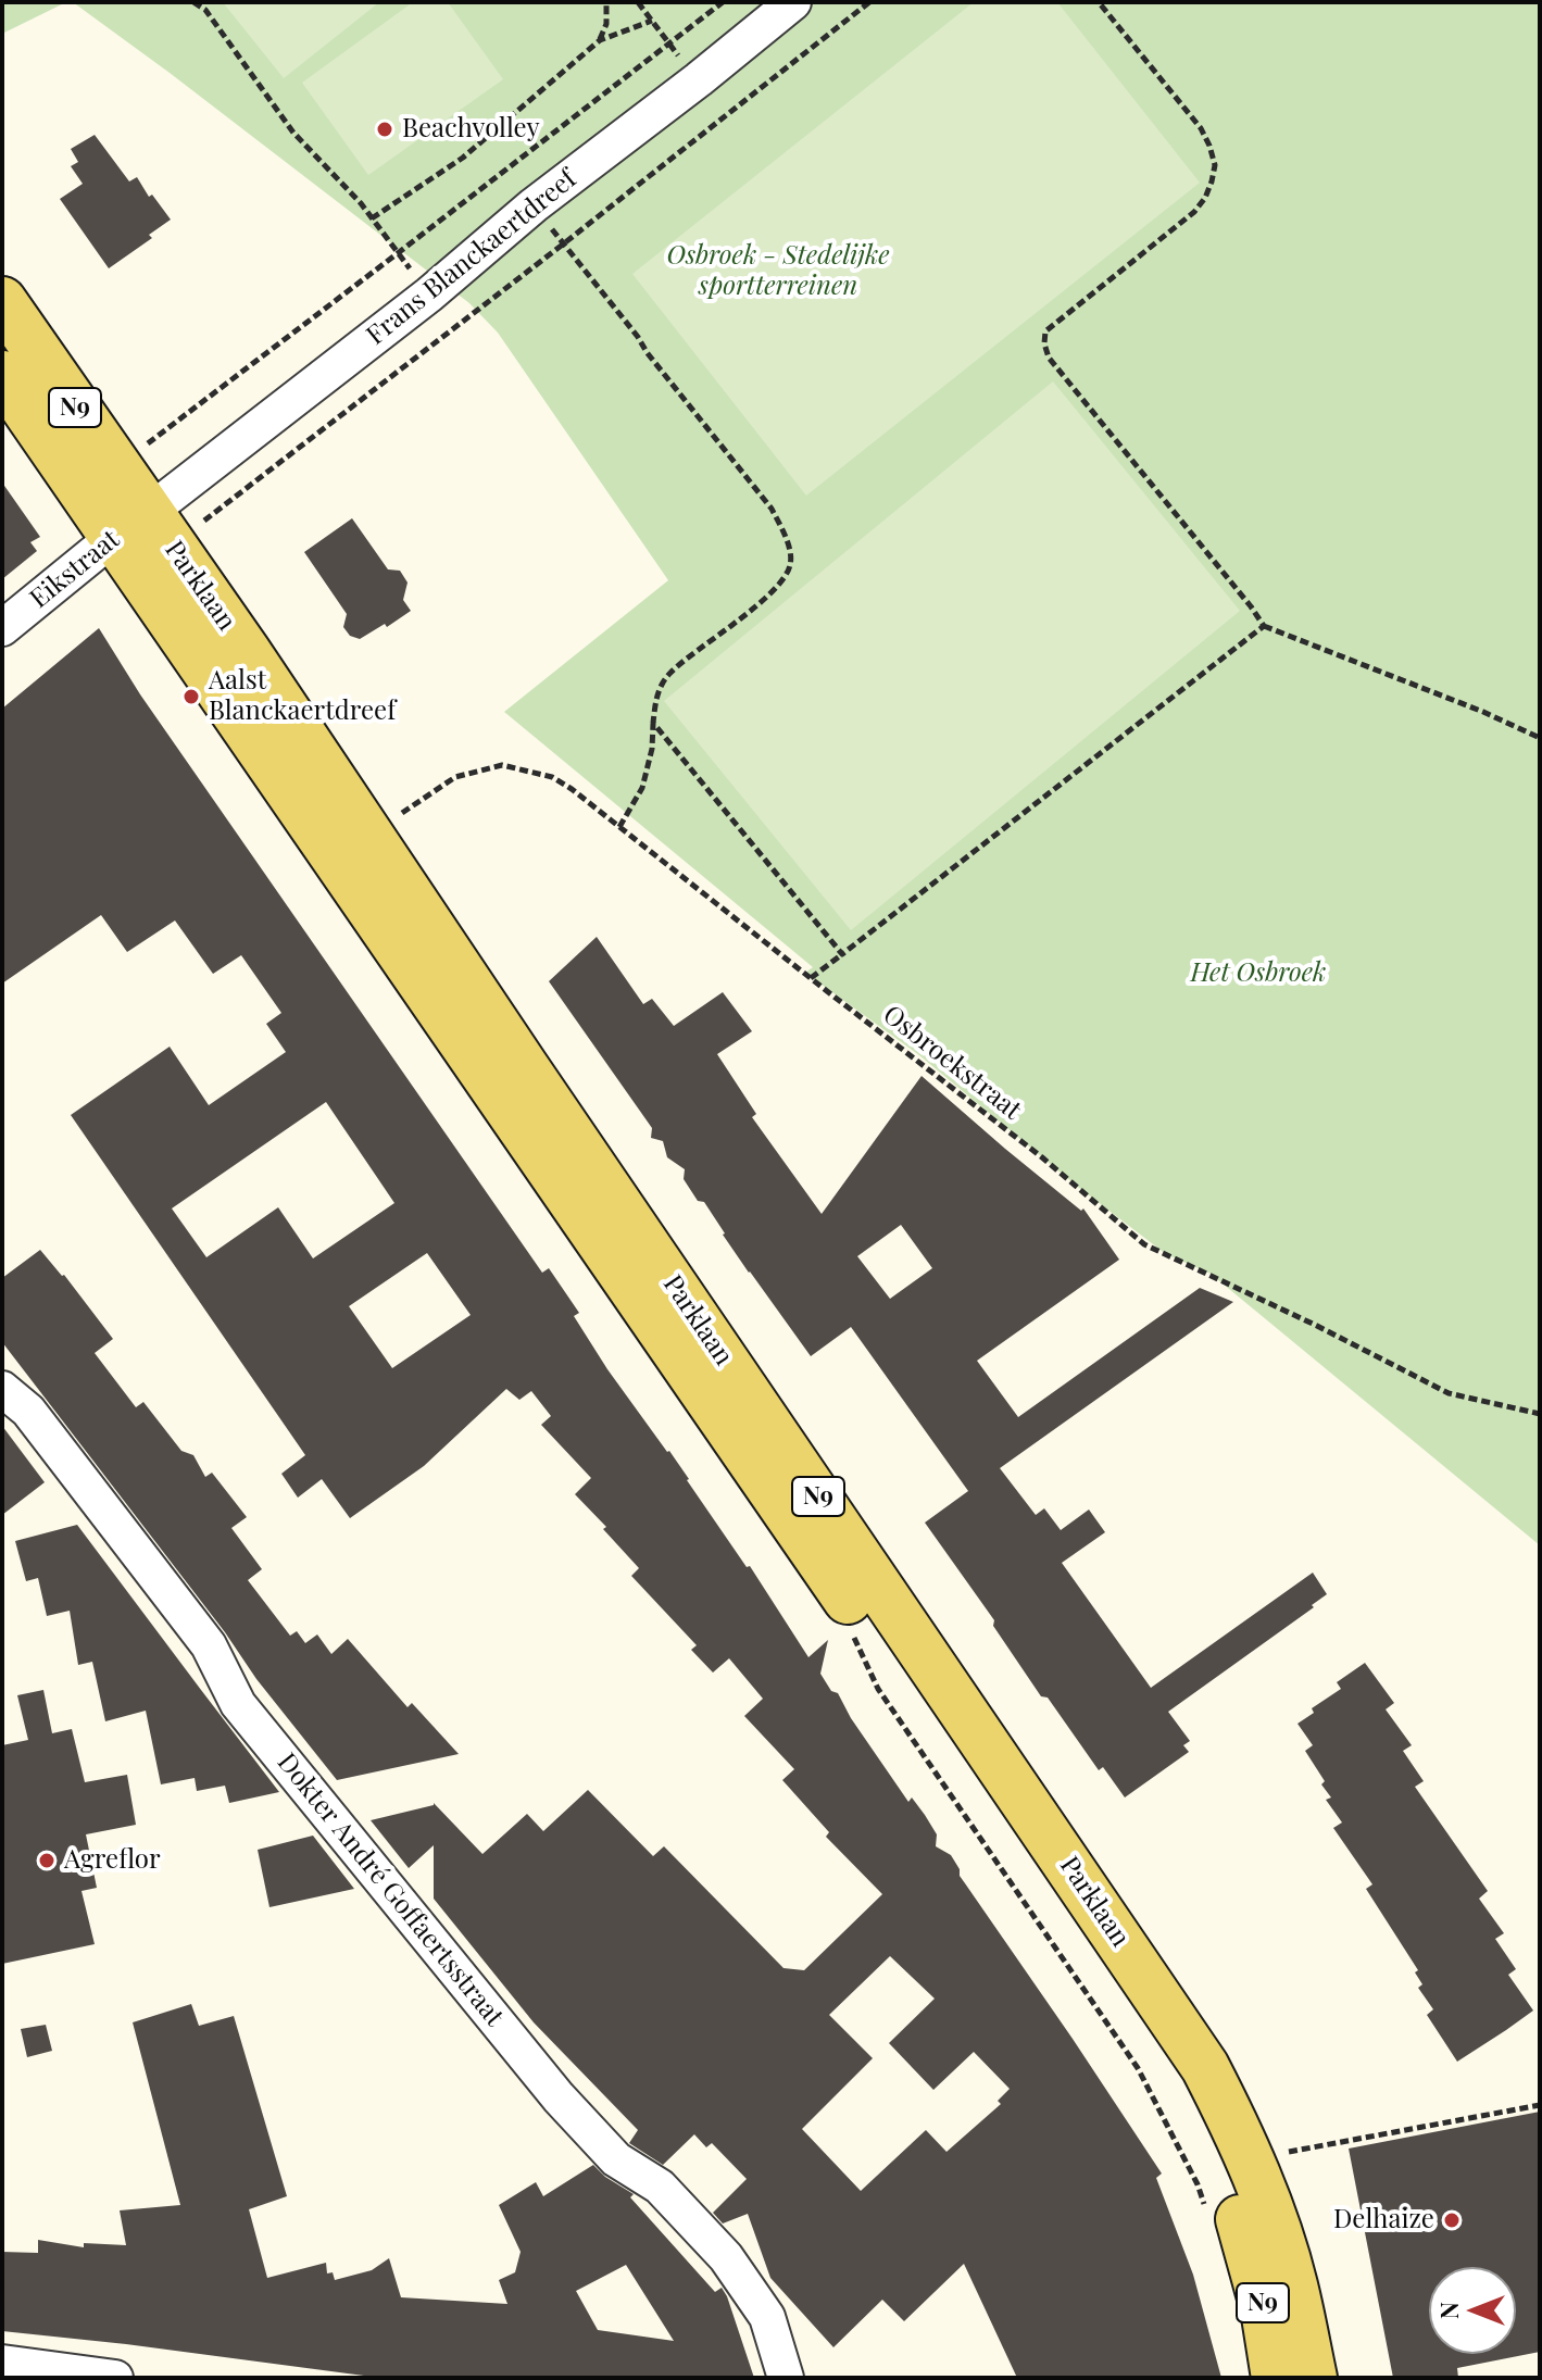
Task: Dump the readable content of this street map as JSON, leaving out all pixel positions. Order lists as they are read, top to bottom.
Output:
{
  "streets": {
    "main road": ["N9", "Parklaan"],
    "street": ["Frans Blanckaertdreef", "Eikstraat", "Dokter André Goffaertsstraat"],
    "path": ["Osbroekstraat"]
  },
  "crossings": [
    ["Frans Blanckaertdreef", "Eikstraat"],
    ["Frans Blanckaertdreef", "Parklaan"],
    ["Eikstraat", "Parklaan"],
    ["Parklaan", "Osbroekstraat"]
  ],
  "parks": ["Osbroek - Stedelijke sportterreinen", "Het Osbroek"],
  "places": [
    "Beachvolley",
    "Aalst Blanckaertdreef",
    "Agreflor",
    "Delhaize"
  ],
  "north": "left"
}
